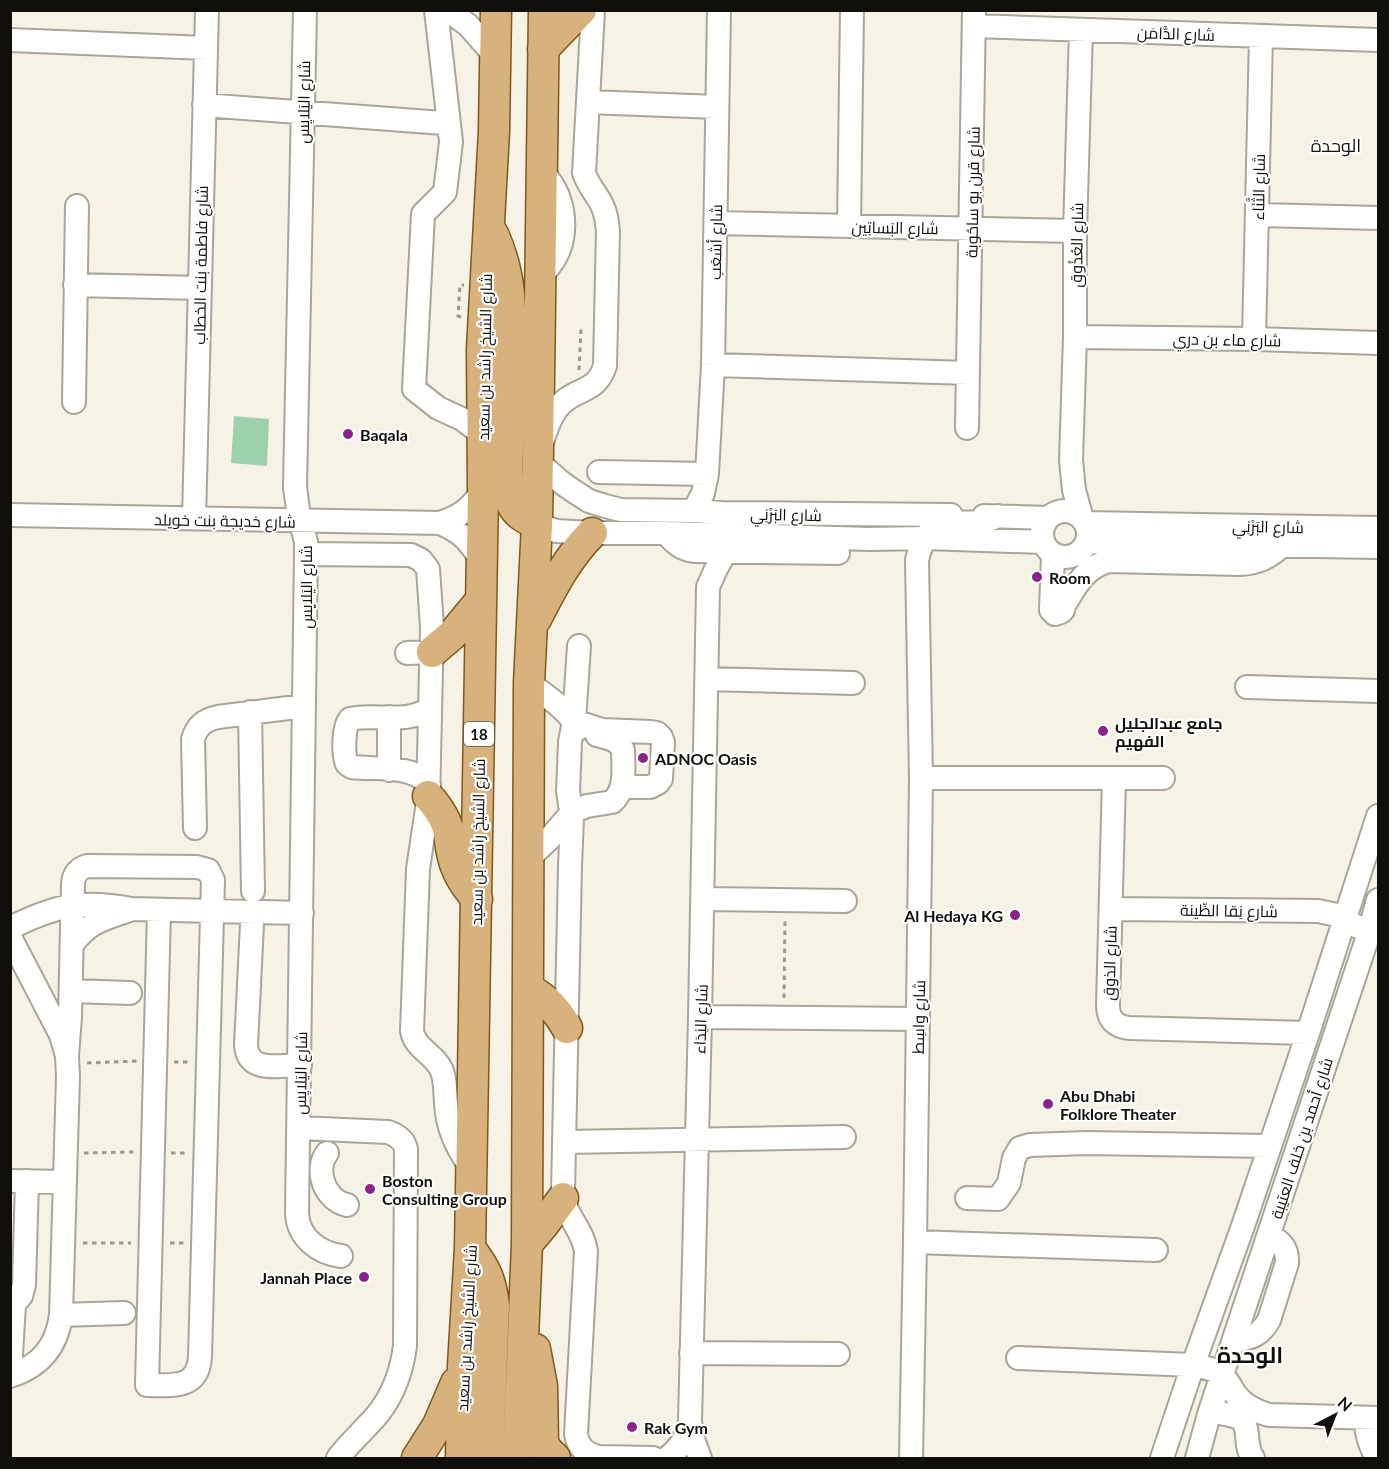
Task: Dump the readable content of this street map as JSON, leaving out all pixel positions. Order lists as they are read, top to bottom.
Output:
{
  "streets": {
    "main road": ["شارع الشيخ راشد بن سعيد", "18"],
    "street": [
      "شارع الدَّامَن",
      "شارع اليَلايِس",
      "شارع الثَّنَاء",
      "شارع قرن بو ساحُوبة",
      "شارع البَساتِين",
      "شارع أشعَب",
      "شارع العُذُوق",
      "شارع فاطمة بنت الخطاب",
      "شارع ماء بن دري",
      "شارع البَرْنِي",
      "شارع خديجة بنت خويلد",
      "شارع نِقا الطِّينة",
      "شارع الذوق",
      "شارع واسِط",
      "شارع النِدَاء",
      "شارع أحمد بن خلف العتيبة"
    ]
  },
  "crossings": [
    ["شارع الدَّامَن", "شارع الثَّنَاء"],
    ["شارع الدَّامَن", "شارع قرن بو ساحُوبة"],
    ["شارع الدَّامَن", "شارع العُذُوق"],
    ["شارع اليَلايِس", "شارع خديجة بنت خويلد"],
    ["شارع الثَّنَاء", "شارع ماء بن دري"],
    ["شارع قرن بو ساحُوبة", "شارع البَساتِين"],
    ["شارع البَساتِين", "شارع أشعَب"],
    ["شارع البَساتِين", "شارع العُذُوق"],
    ["شارع أشعَب", "شارع البَرْنِي"],
    ["شارع العُذُوق", "شارع ماء بن دري"],
    ["شارع العُذُوق", "شارع البَرْنِي"],
    ["شارع فاطمة بنت الخطاب", "شارع خديجة بنت خويلد"],
    ["شارع الشيخ راشد بن سعيد", "شارع خديجة بنت خويلد"],
    ["شارع البَرْنِي", "شارع واسِط"],
    ["شارع نِقا الطِّينة", "شارع الذوق"],
    ["شارع نِقا الطِّينة", "شارع أحمد بن خلف العتيبة"],
    ["شارع الذوق", "شارع أحمد بن خلف العتيبة"]
  ],
  "districts": ["الوحدة", "الوحدة"],
  "places": [
    "Baqala",
    "Room",
    "جامع عبدالجليل الفهيم",
    "ADNOC Oasis",
    "Al Hedaya KG",
    "Abu Dhabi Folklore Theater",
    "Boston Consulting Group",
    "Jannah Place",
    "Rak Gym"
  ],
  "north": "top right"
}
